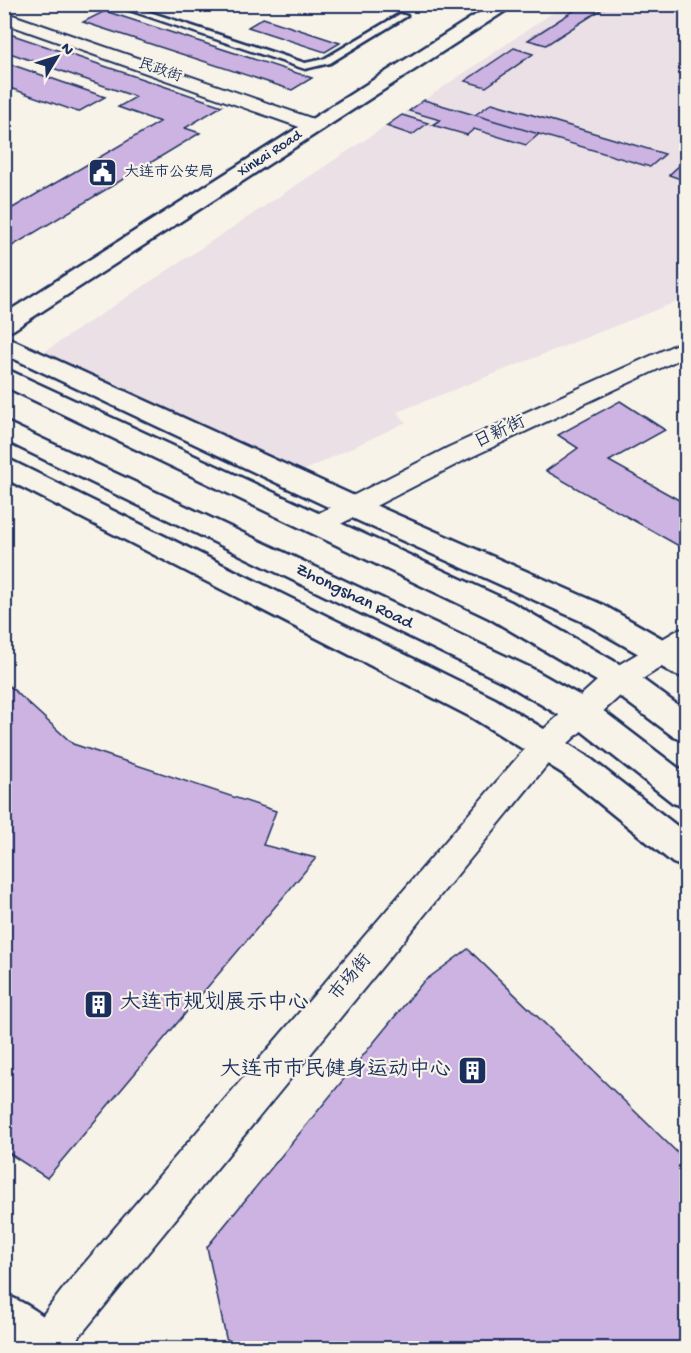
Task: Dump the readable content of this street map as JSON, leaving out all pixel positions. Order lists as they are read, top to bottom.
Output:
{
  "streets": {
    "main road": ["Xinkai Road", "Zhongshan Road"],
    "street": ["民政街", "日新街", "市场街"]
  },
  "crossings": [
    ["民政街", "Xinkai Road"],
    ["Zhongshan Road", "市场街"]
  ],
  "places": {
    "public building": ["大连市公安局"],
    "building": ["大连市规划展示中心", "大连市市民健身运动中心"]
  },
  "north": "top right"
}
